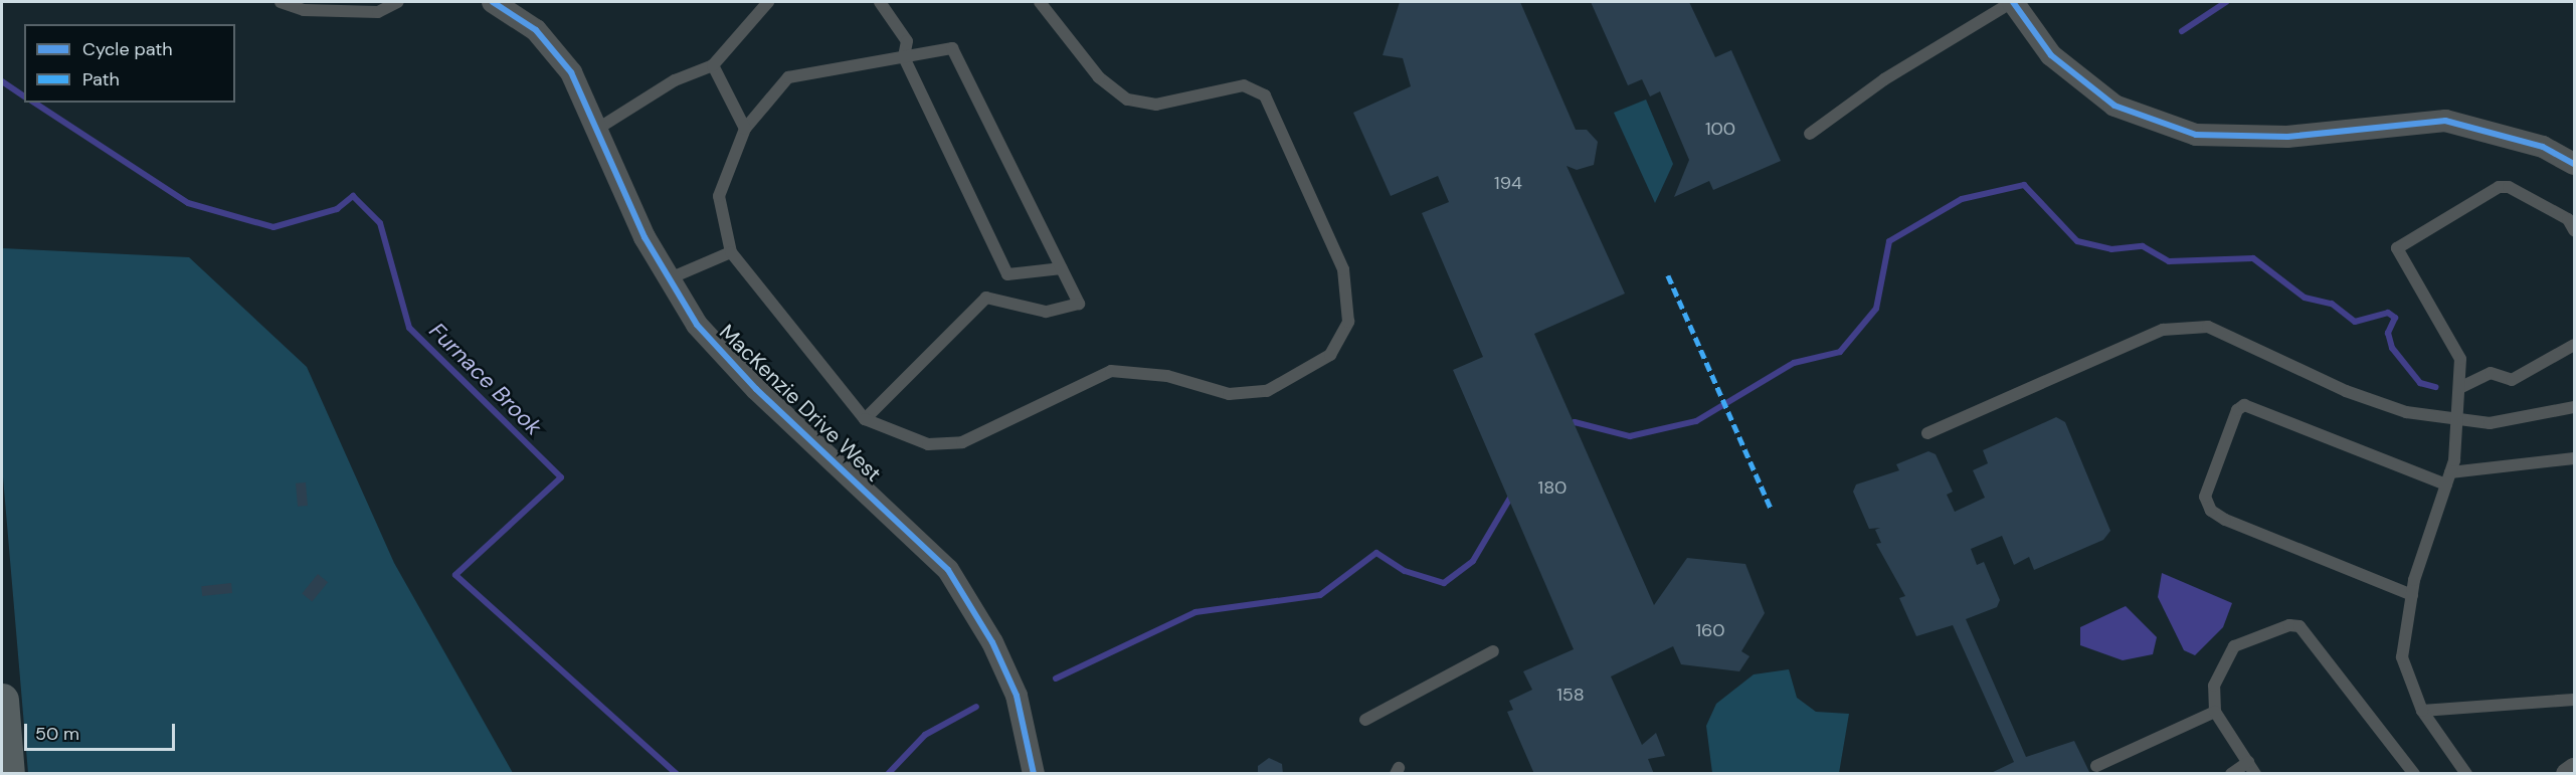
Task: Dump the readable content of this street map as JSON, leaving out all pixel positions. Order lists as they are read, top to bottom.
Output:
{
  "streets": {
    "street": ["MacKenzie Drive West"]
  },
  "water": ["Furnace Brook"],
  "house_numbers": [
    "100",
    "194",
    "180",
    "160",
    "158"
  ],
  "legend": ["Cycle path", "Path"],
  "scale_bar": "50 m"
}
